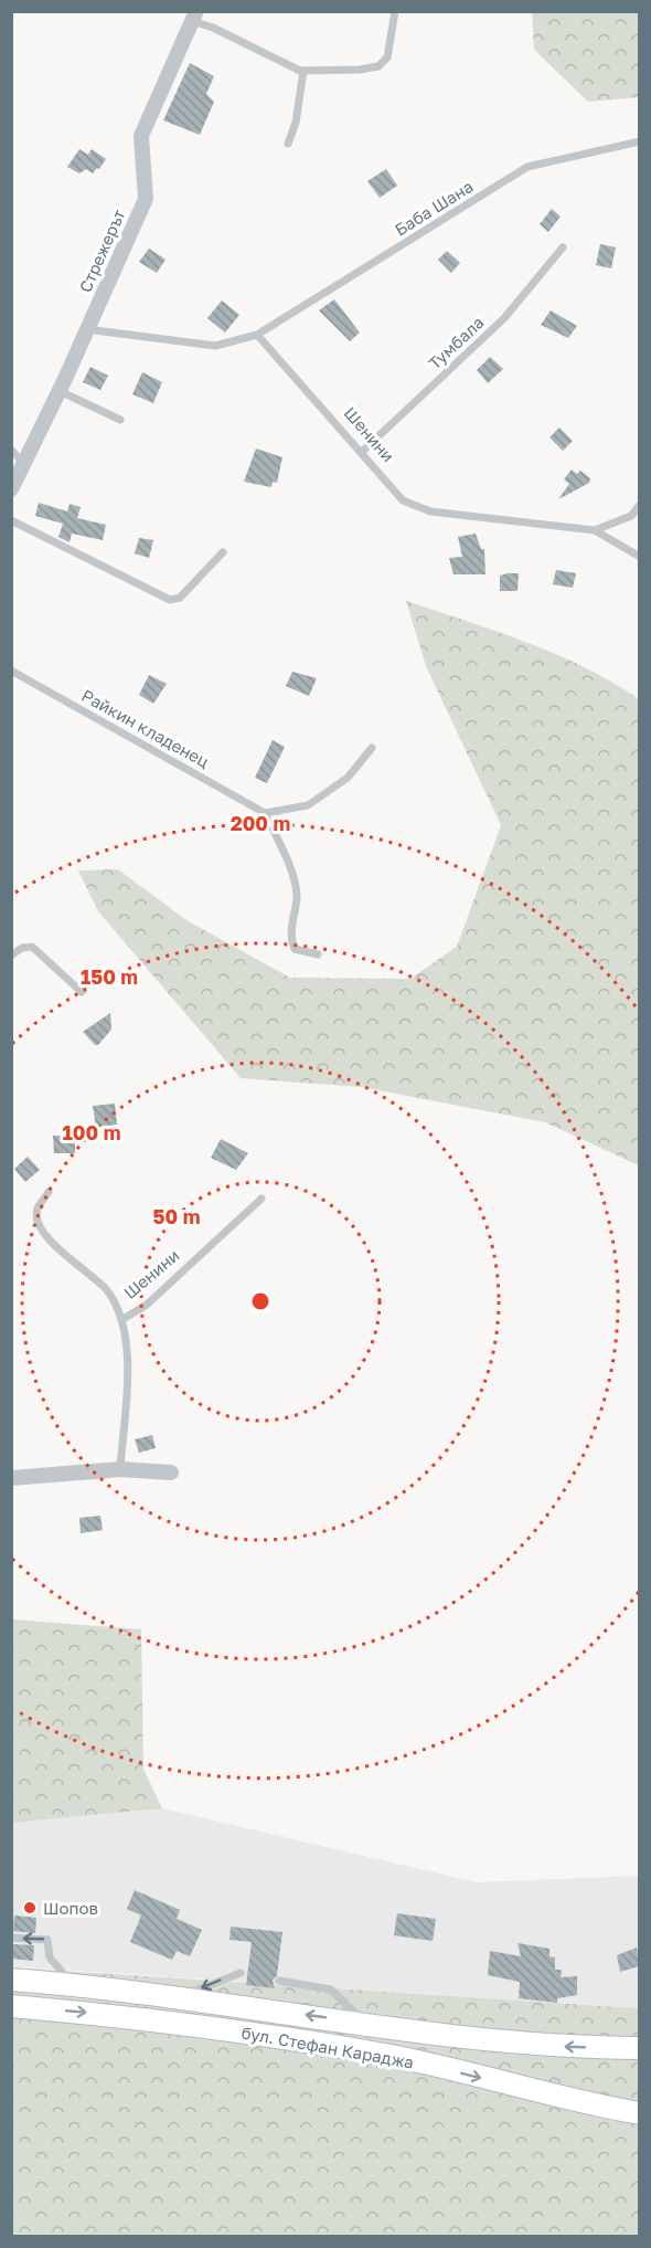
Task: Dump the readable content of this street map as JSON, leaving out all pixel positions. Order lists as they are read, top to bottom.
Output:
{
  "streets": {
    "main road": ["бул. Стефан Караджа"],
    "street": ["Стрежерът"],
    "lane": [
      "Баба Шана",
      "Тумбала",
      "Шенини",
      "Райкин кладенец"
    ]
  },
  "crossings": [
    ["Баба Шана", "Шенини"],
    ["Тумбала", "Шенини"]
  ],
  "places": ["Шопов"],
  "rings": [
    "200 m",
    "150 m",
    "100 m",
    "50 m"
  ]
}
